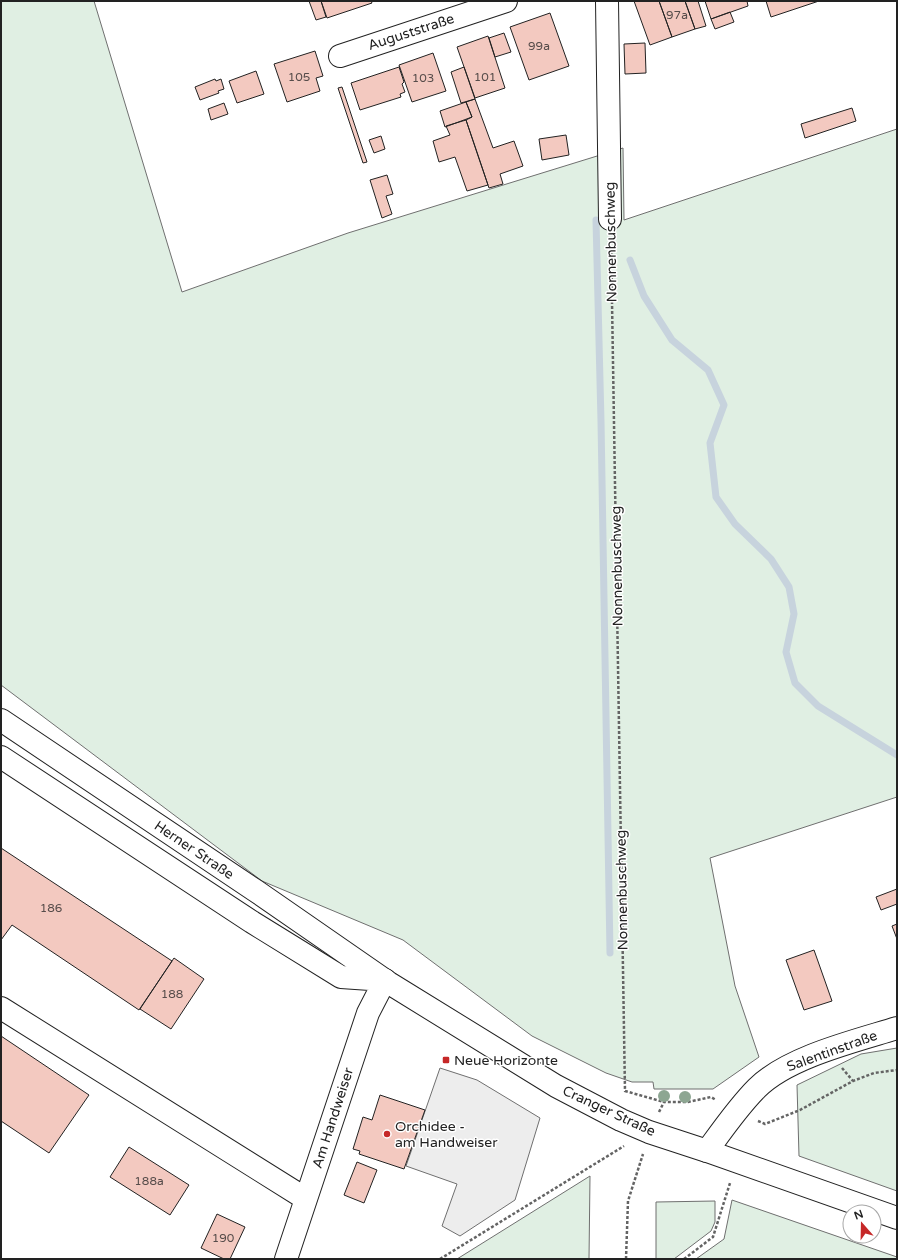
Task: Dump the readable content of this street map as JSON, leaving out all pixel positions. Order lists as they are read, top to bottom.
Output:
{
  "streets": {
    "main road": [
      "Auguststraße",
      "Nonnenbuschweg",
      "Herner Straße",
      "Salentinstraße",
      "Cranger Straße",
      "Am Handweiser"
    ]
  },
  "crossings": [
    ["Herner Straße", "Cranger Straße"],
    ["Herner Straße", "Am Handweiser"],
    ["Salentinstraße", "Cranger Straße"],
    ["Cranger Straße", "Am Handweiser"]
  ],
  "places": {
    "transit": ["Neue Horizonte"],
    "other": ["Orchidee - am Handweiser"]
  },
  "house_numbers": [
    "97a",
    "99a",
    "105",
    "101",
    "103",
    "186",
    "188",
    "188a",
    "190"
  ],
  "north": "top"
}
